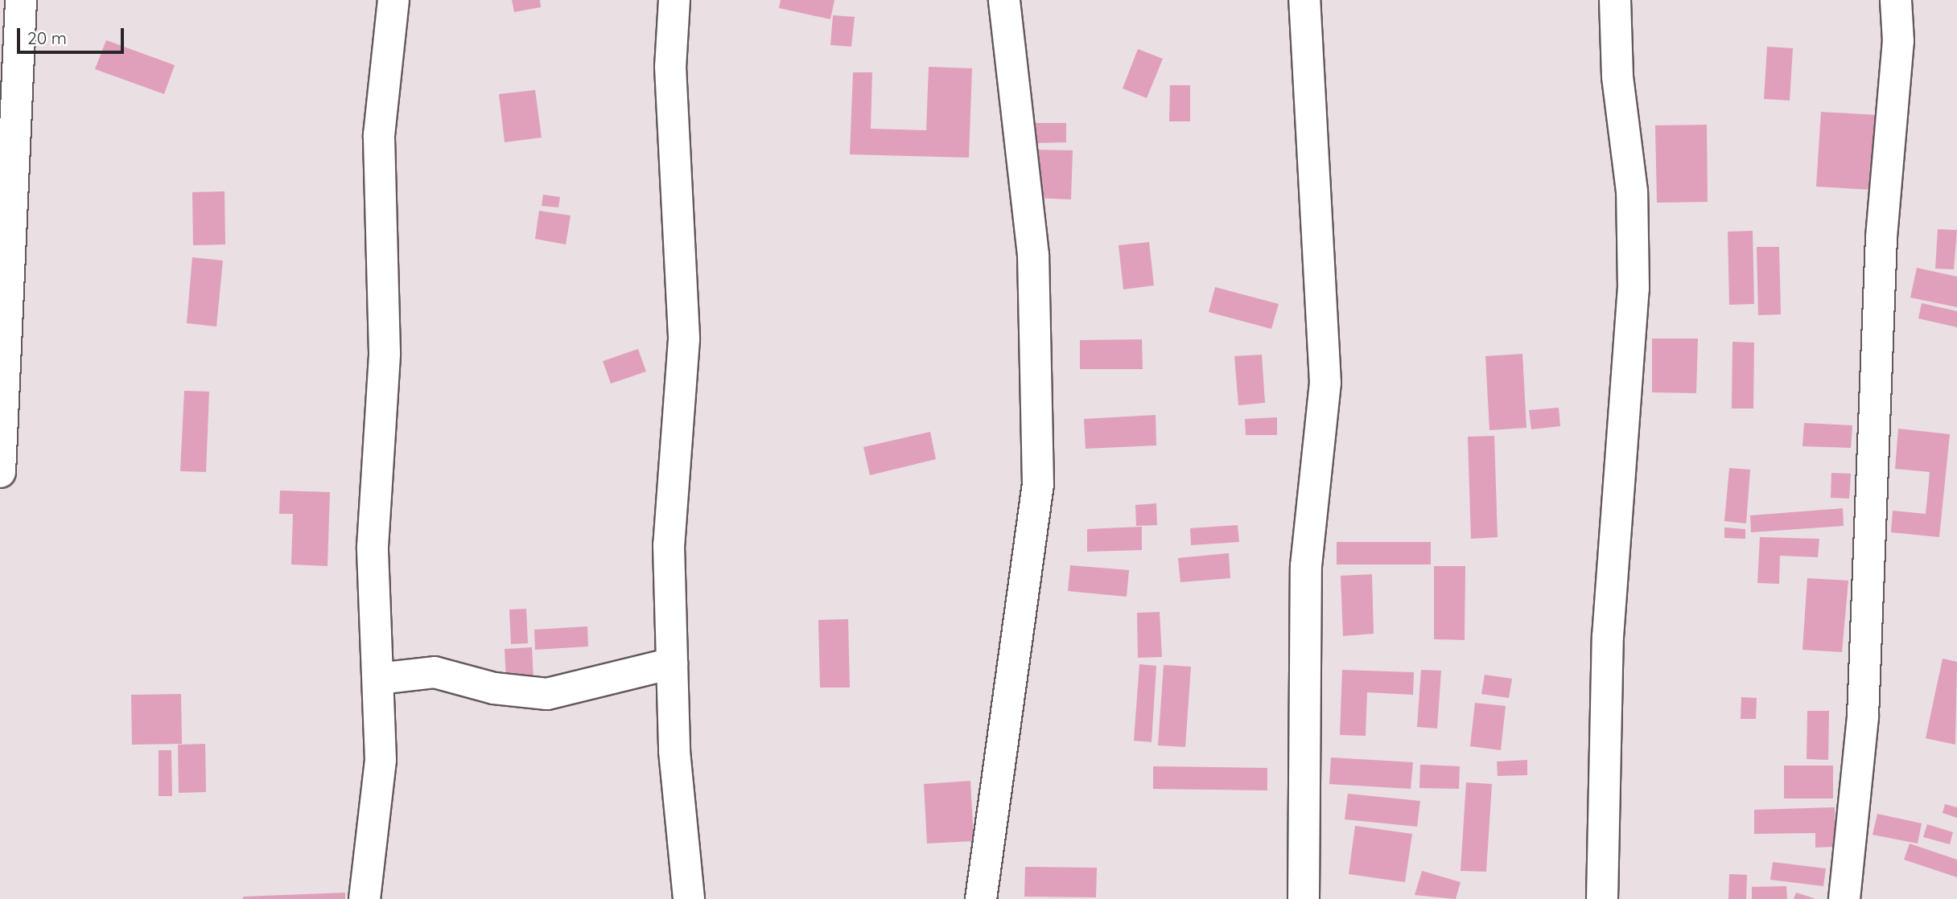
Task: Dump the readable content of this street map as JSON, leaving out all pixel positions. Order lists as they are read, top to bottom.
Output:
{
  "scale_bar": "20 m"
}
